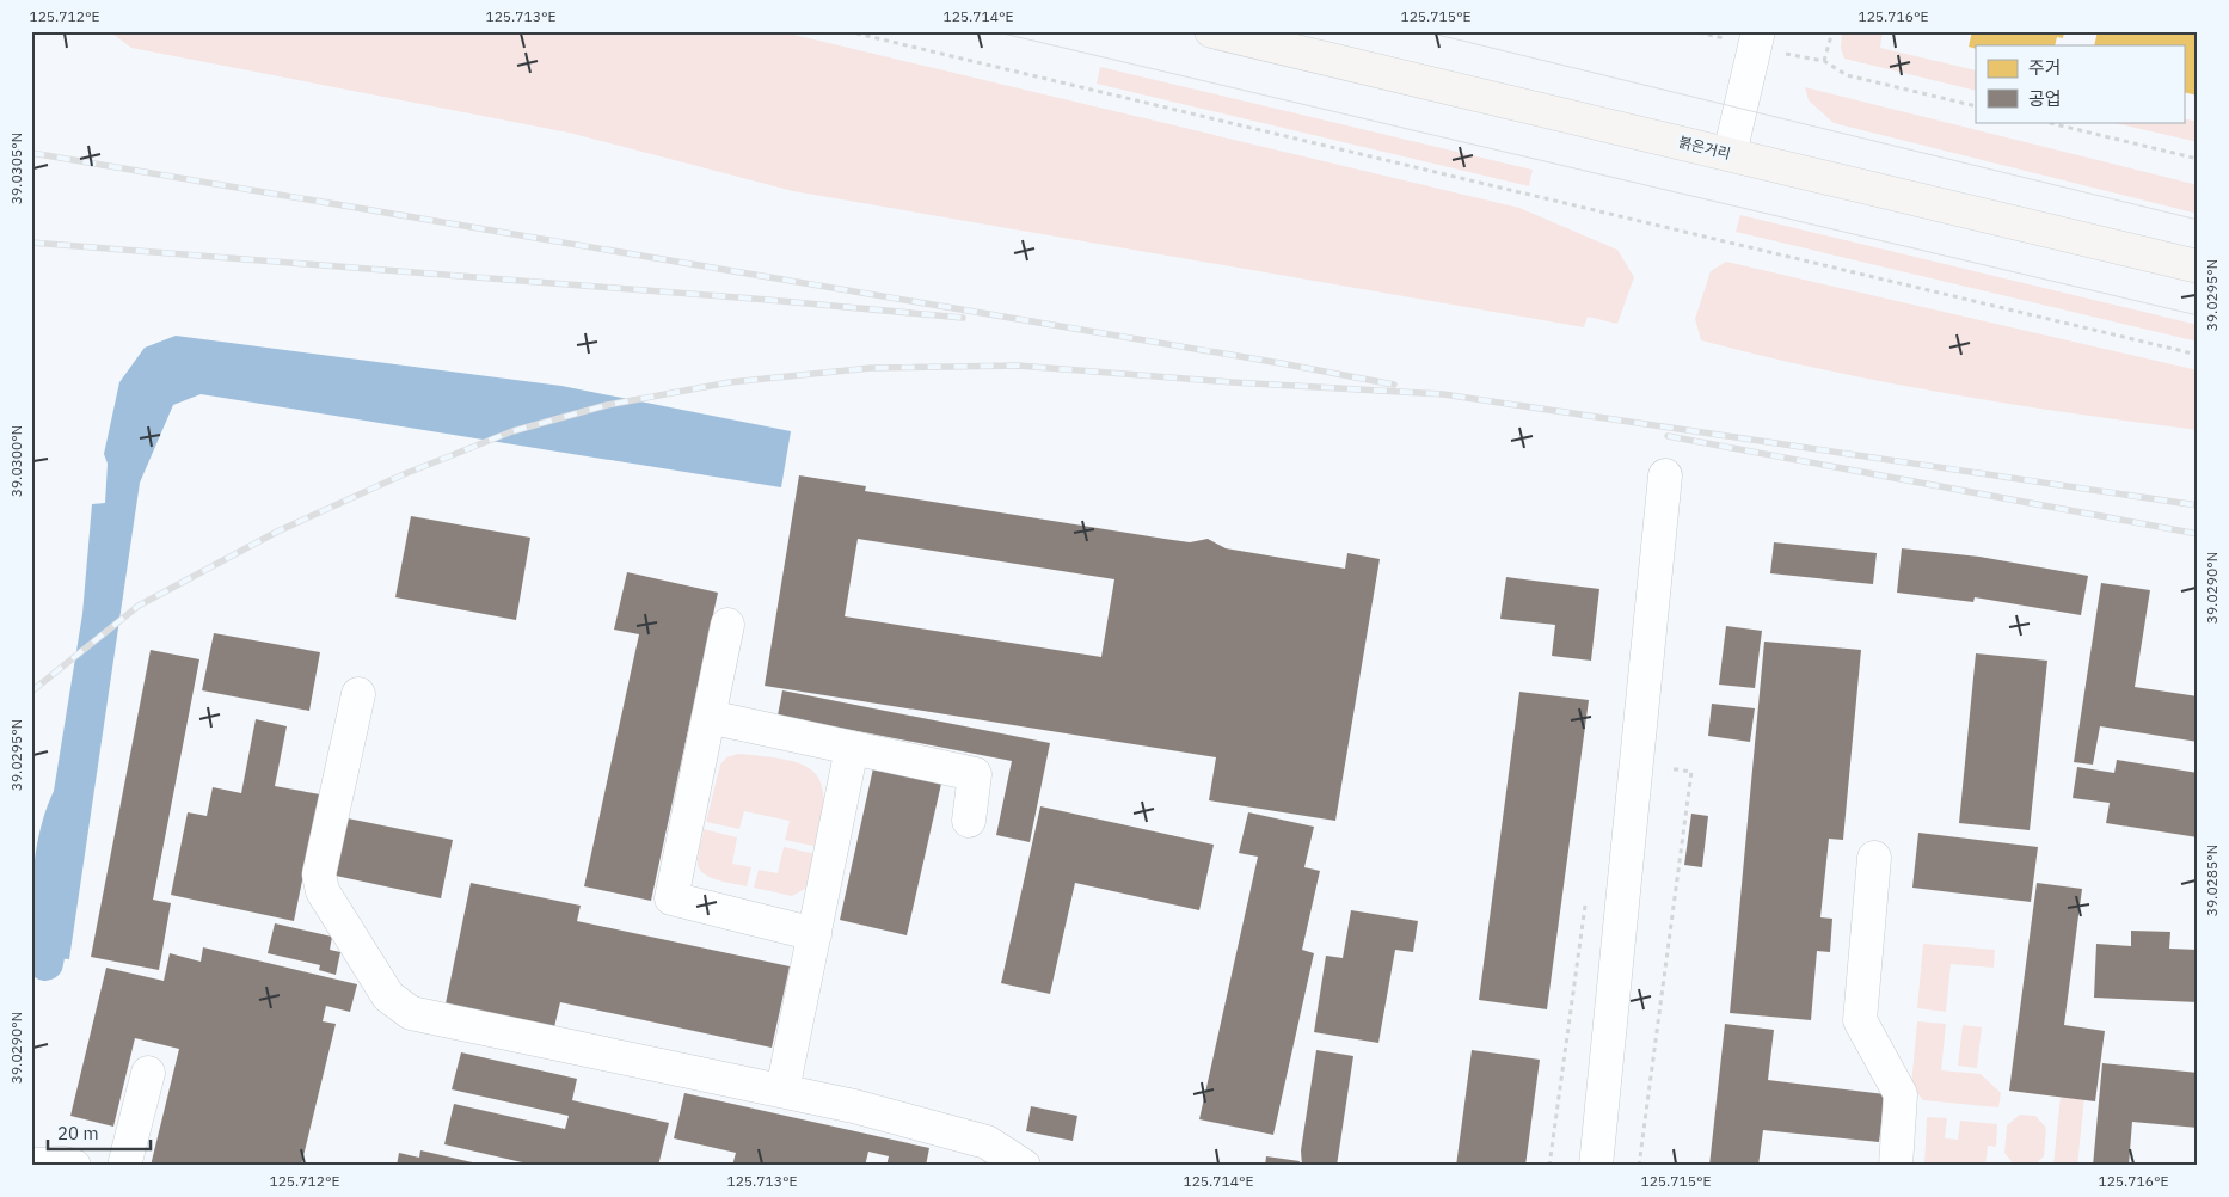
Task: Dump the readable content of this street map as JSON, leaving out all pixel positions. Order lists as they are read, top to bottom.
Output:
{
  "streets": {
    "main road": ["붉은거리"]
  },
  "legend": ["주거", "공업"],
  "scale_bar": "20 m",
  "coordinates": [
    "125.712°E",
    "125.713°E",
    "125.714°E",
    "125.715°E",
    "125.716°E",
    "39.0305°N",
    "39.0295°N",
    "39.0300°N",
    "39.0290°N",
    "39.0285°N"
  ]
}
